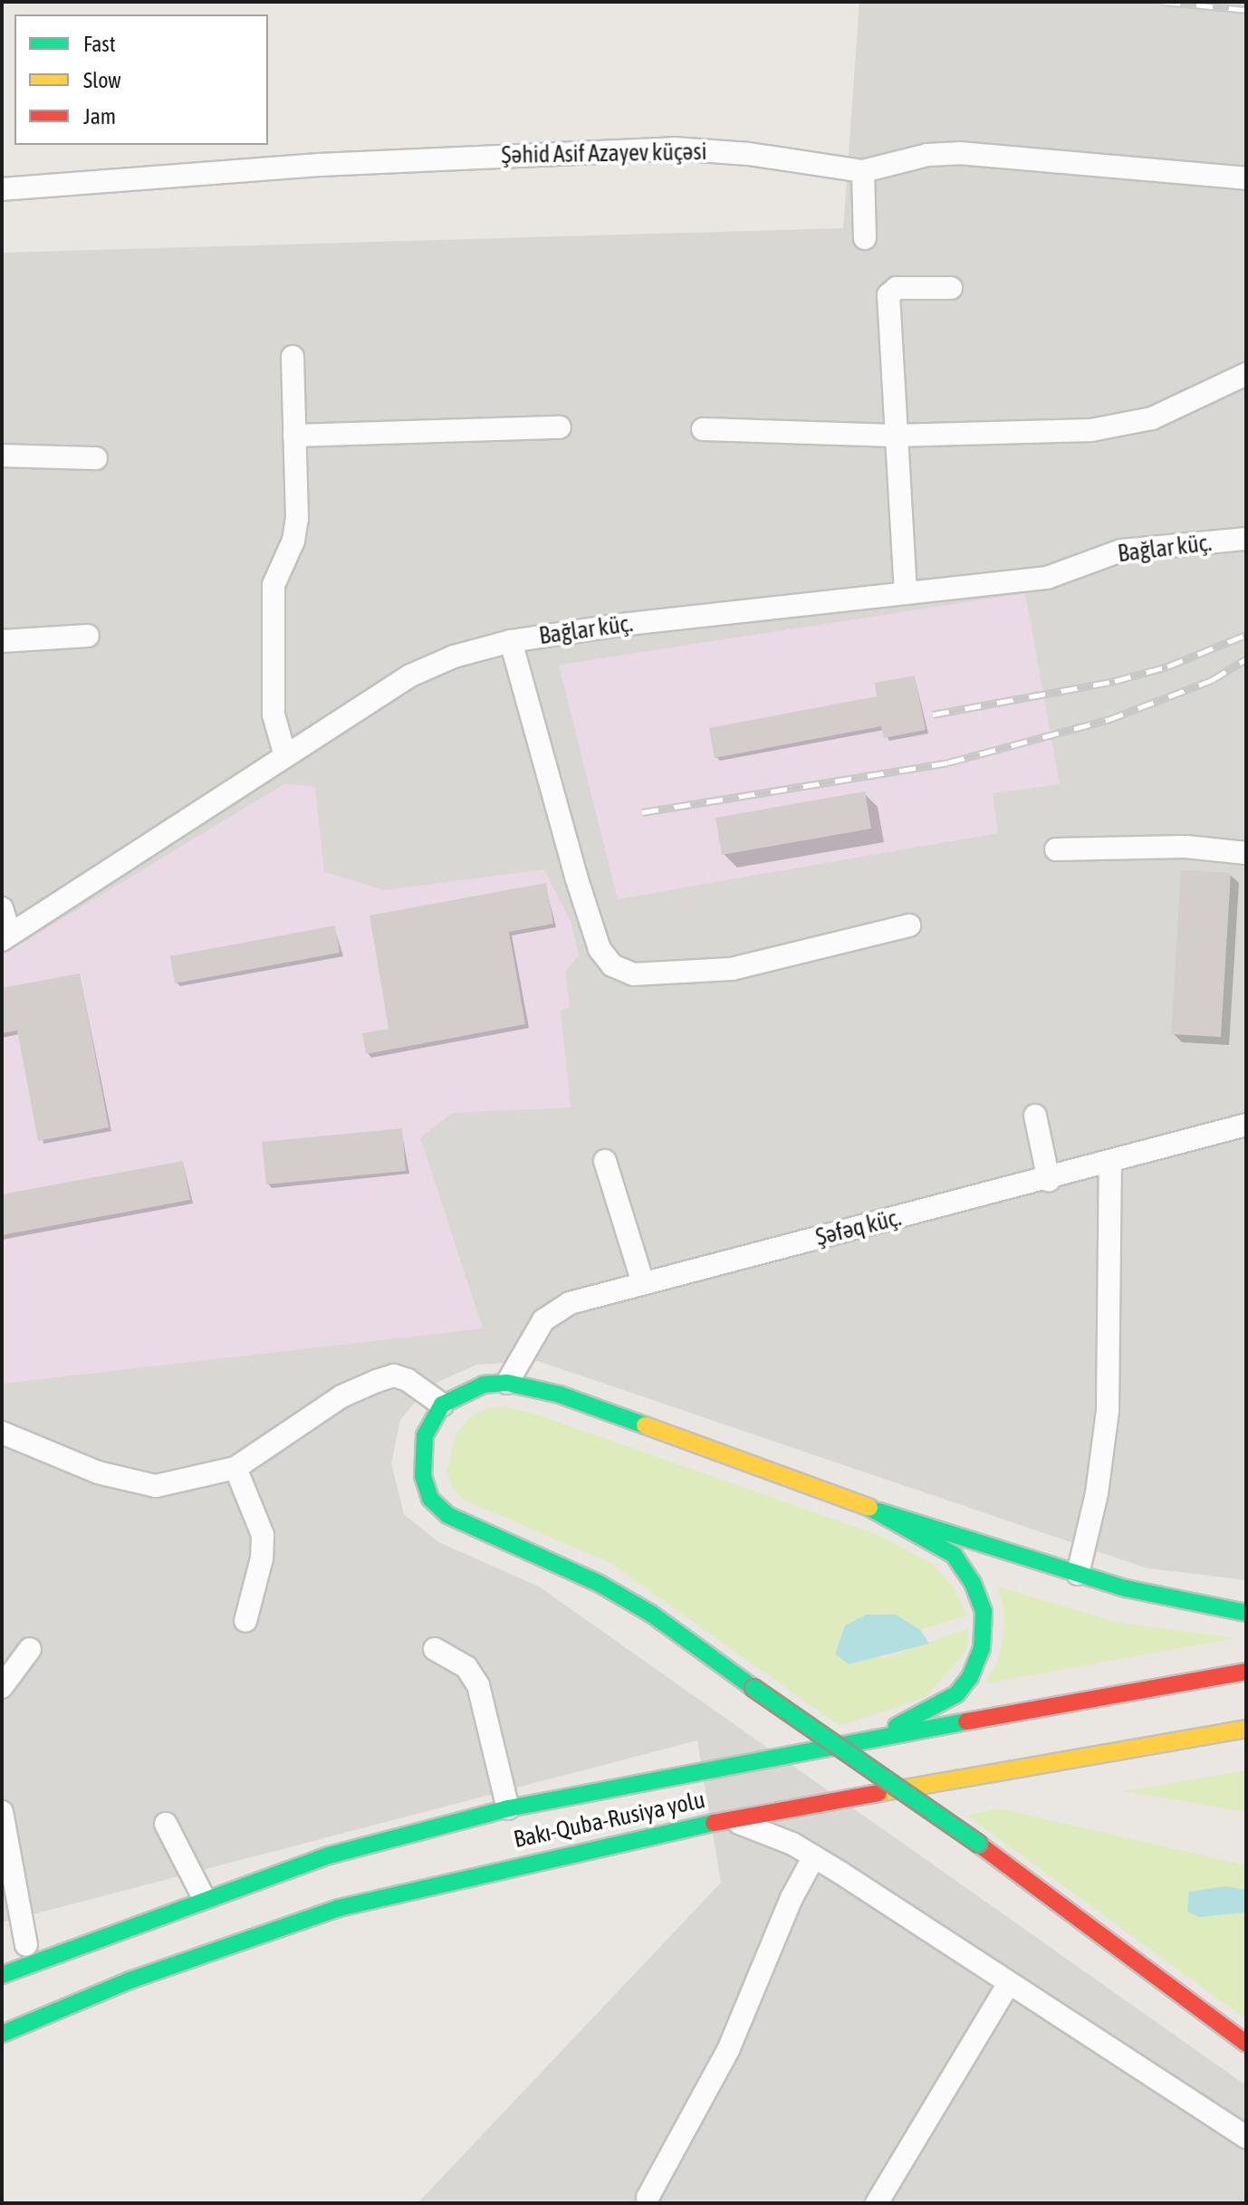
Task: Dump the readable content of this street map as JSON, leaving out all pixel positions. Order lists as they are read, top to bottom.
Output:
{
  "streets": {
    "main road": ["Bakı-Quba-Rusiya yolu"],
    "street": ["Şəhid Asif Azayev küçəsi", "Bağlar küç.", "Şəfəq küç."]
  },
  "legend": ["Fast", "Slow", "Jam"]
}
